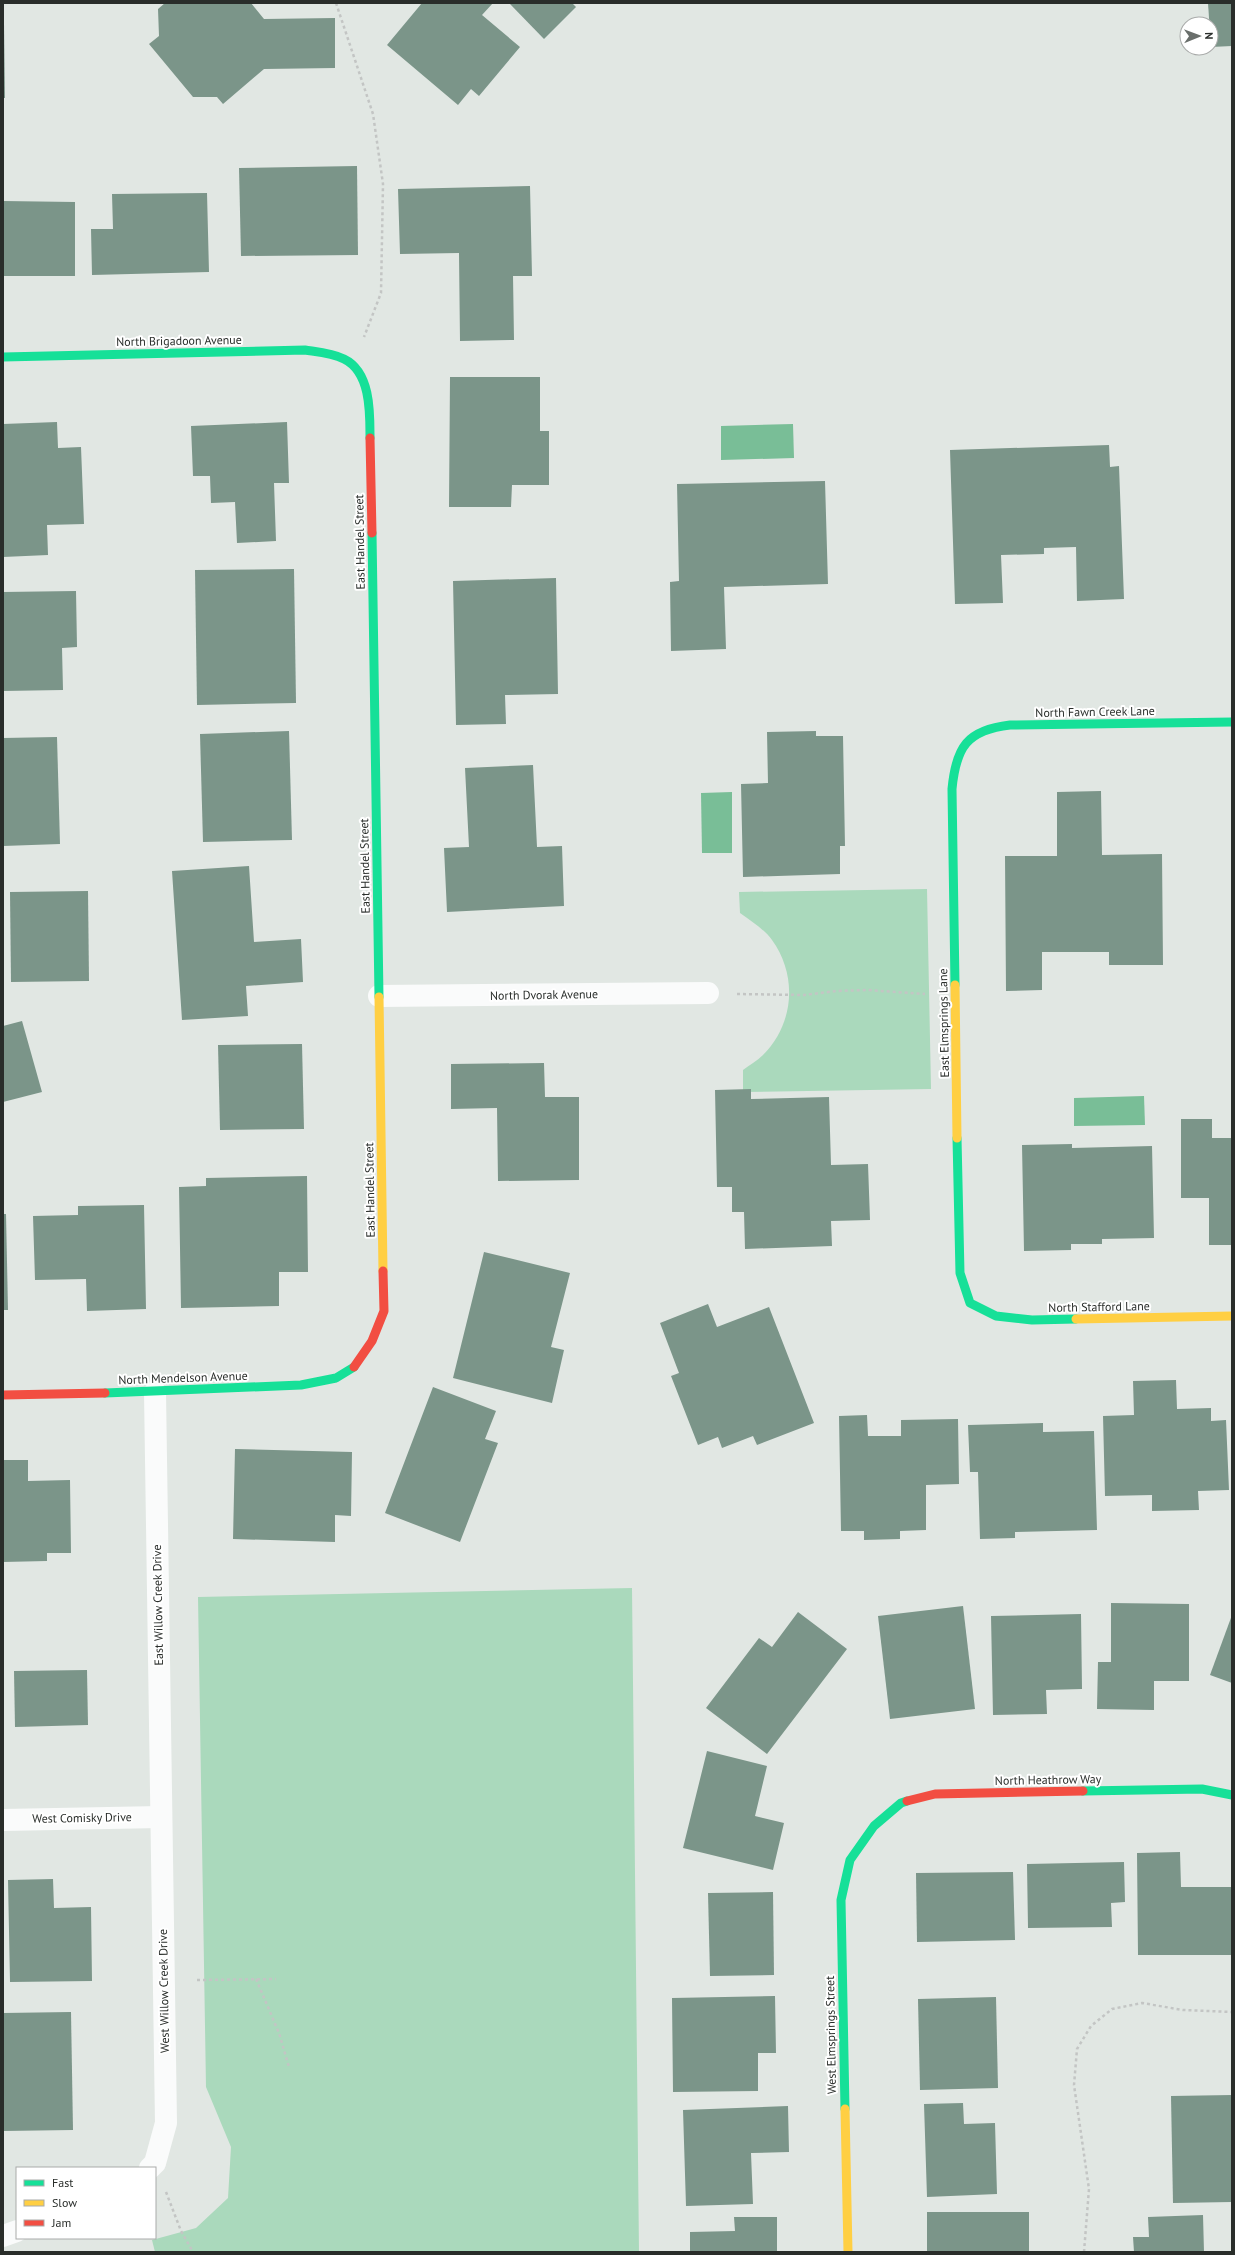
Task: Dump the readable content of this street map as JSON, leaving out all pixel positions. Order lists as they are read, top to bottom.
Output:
{
  "streets": {
    "street": [
      "North Brigadoon Avenue",
      "East Handel Street",
      "North Fawn Creek Lane",
      "North Dvorak Avenue",
      "East Elmsprings Lane",
      "North Stafford Lane",
      "North Mendelson Avenue",
      "East Willow Creek Drive",
      "North Heathrow Way",
      "West Comisky Drive",
      "West Willow Creek Drive",
      "West Elmsprings Street"
    ]
  },
  "crossings": [
    ["North Brigadoon Avenue", "East Handel Street"],
    ["East Handel Street", "North Dvorak Avenue"],
    ["East Handel Street", "North Mendelson Avenue"],
    ["North Fawn Creek Lane", "East Elmsprings Lane"],
    ["East Elmsprings Lane", "North Stafford Lane"],
    ["North Mendelson Avenue", "East Willow Creek Drive"],
    ["East Willow Creek Drive", "West Comisky Drive"],
    ["East Willow Creek Drive", "West Willow Creek Drive"],
    ["North Heathrow Way", "West Elmsprings Street"],
    ["West Comisky Drive", "West Willow Creek Drive"]
  ],
  "legend": ["Fast", "Slow", "Jam"],
  "north": "right"
}
